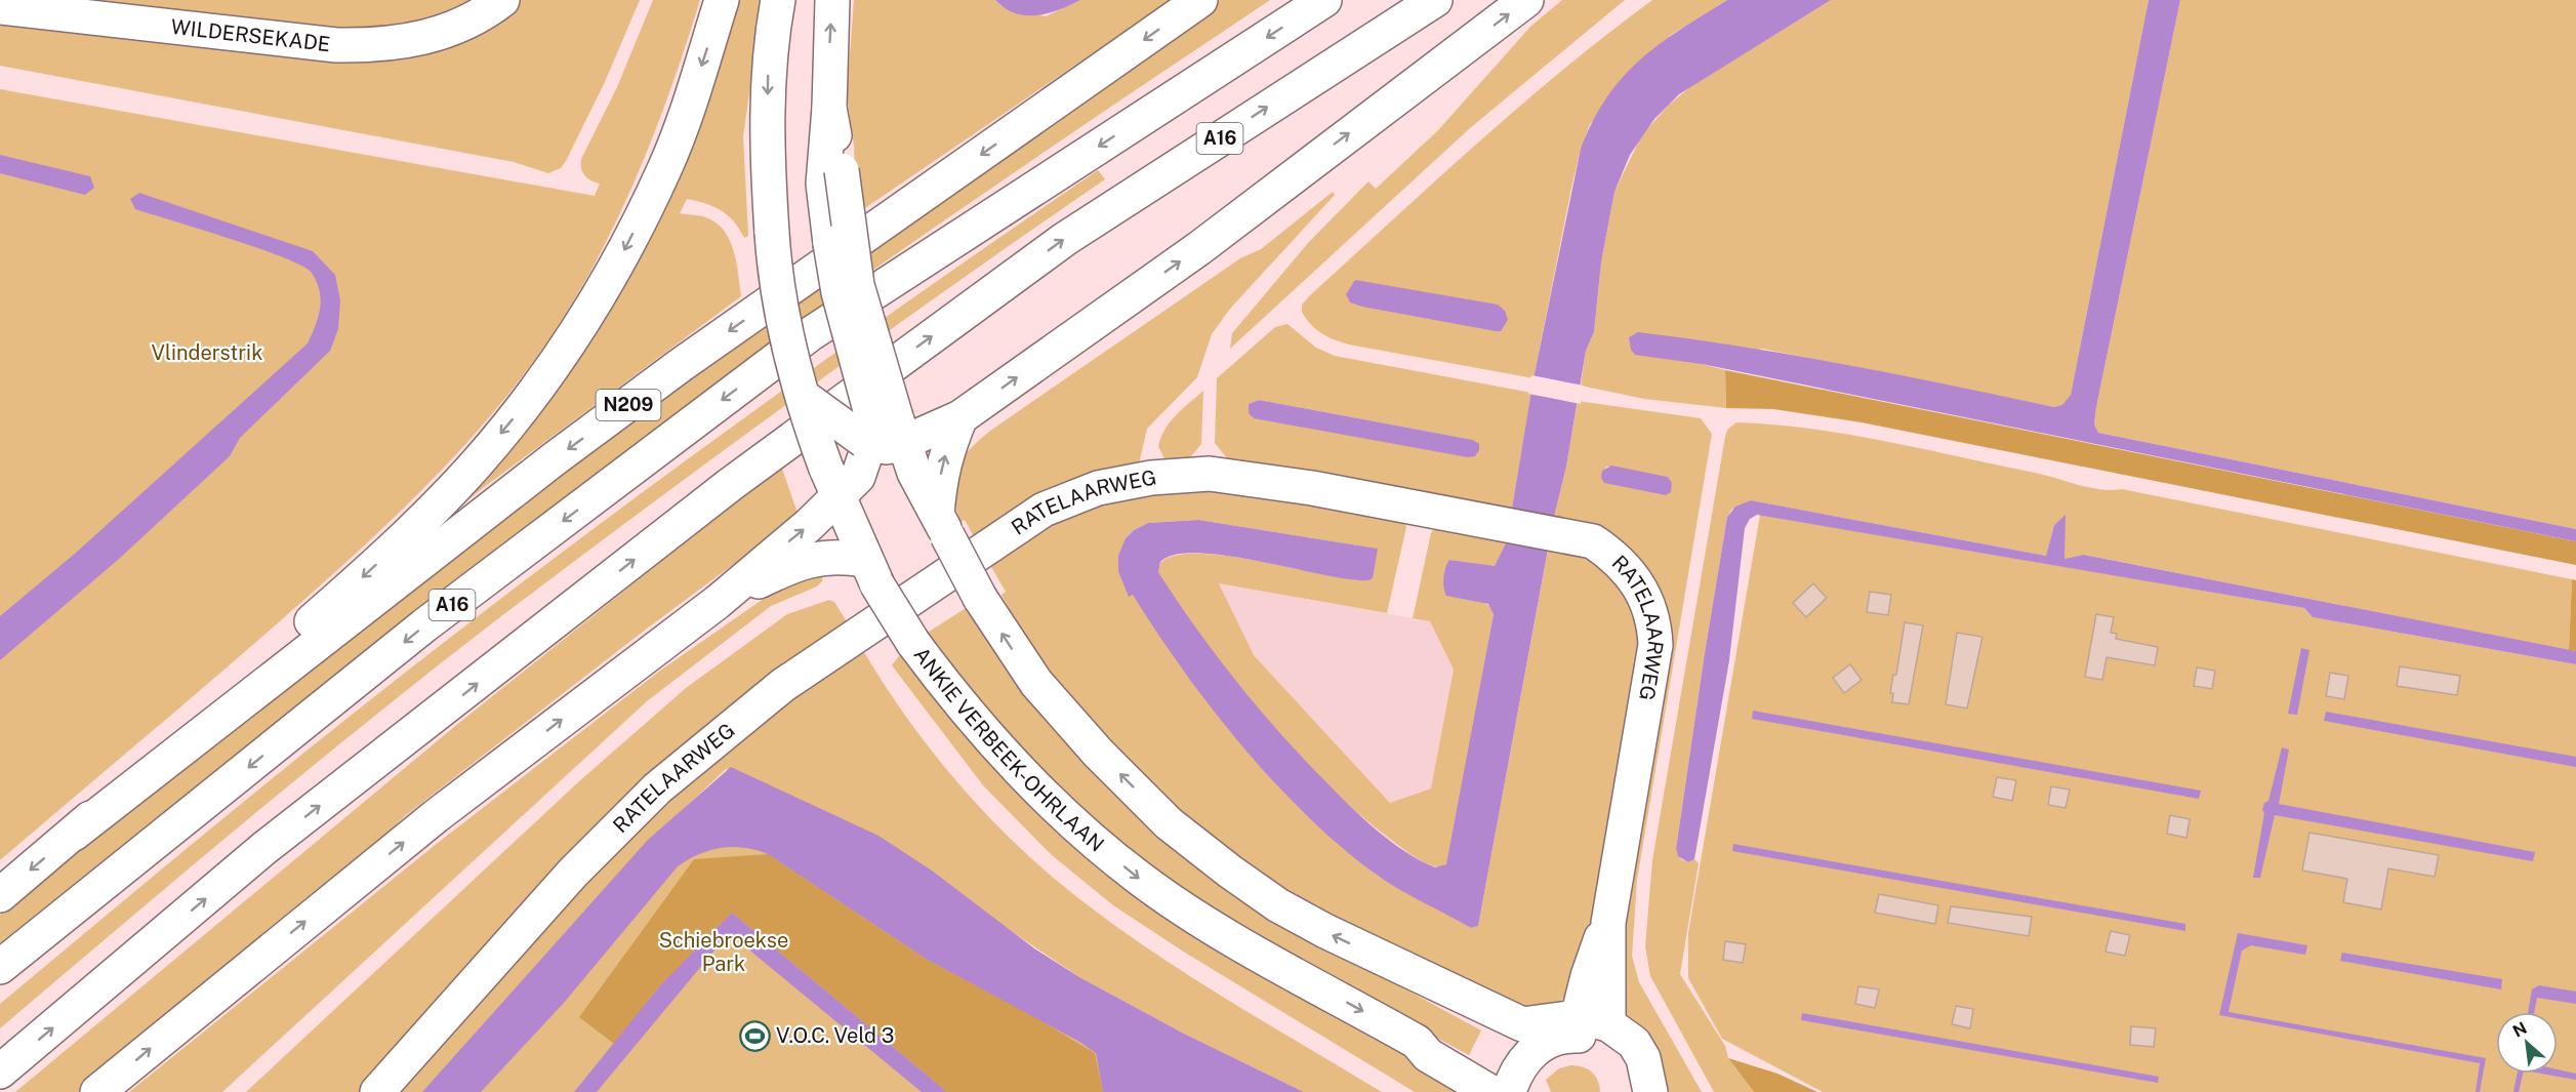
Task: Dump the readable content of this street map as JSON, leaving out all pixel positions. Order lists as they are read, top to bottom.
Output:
{
  "streets": {
    "main road": [
      "WILDERSEKADE",
      "A16",
      "N209",
      "RATELAARWEG",
      "ANKIE VERBEEK-OHRLAAN"
    ]
  },
  "parks": ["Vlinderstrik", "Schiebroekse Park"],
  "places": {
    "sports": ["V.O.C. Veld 3"]
  },
  "north": "top left"
}
